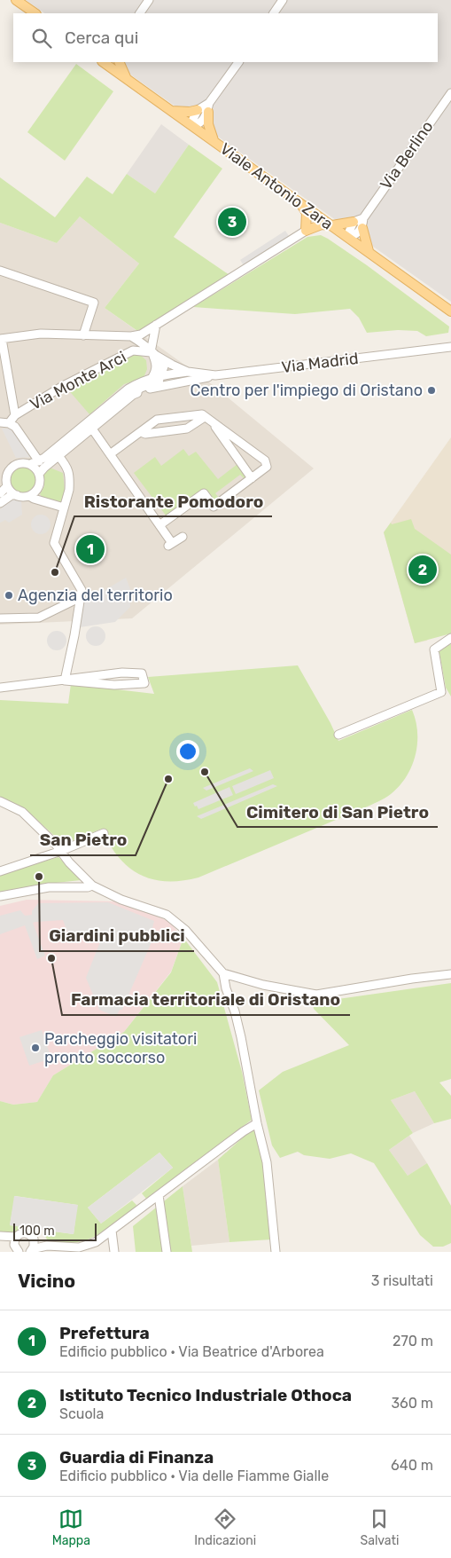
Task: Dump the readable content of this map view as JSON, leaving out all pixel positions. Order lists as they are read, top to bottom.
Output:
{
  "streets": {
    "main road": ["Viale Antonio Zara"],
    "street": ["Via Berlino", "Via Madrid", "Via Monte Arci"]
  },
  "places": [
    "Centro per l'impiego di Oristano",
    "Ristorante Pomodoro",
    "Agenzia del territorio",
    "Cimitero di San Pietro",
    "San Pietro",
    "Giardini pubblici",
    "Farmacia territoriale di Oristano",
    "Parcheggio visitatori pronto soccorso"
  ],
  "scale_bar": "100 m",
  "page": {
    "search": "Cerca qui",
    "pins": ["3", "1", "2"],
    "scale": "100 m",
    "heading": ["Vicino", "3 risultati"],
    "list": [
      {
        "mark": "1",
        "name": "Prefettura",
        "note": "Edificio pubblico · Via Beatrice d'Arborea",
        "value": "270 m"
      },
      {
        "mark": "2",
        "name": "Istituto Tecnico Industriale Othoca",
        "note": "Scuola",
        "value": "360 m"
      },
      {
        "mark": "3",
        "name": "Guardia di Finanza",
        "note": "Edificio pubblico · Via delle Fiamme Gialle",
        "value": "640 m"
      }
    ],
    "nav": ["Mappa", "Indicazioni", "Salvati"]
  }
}
